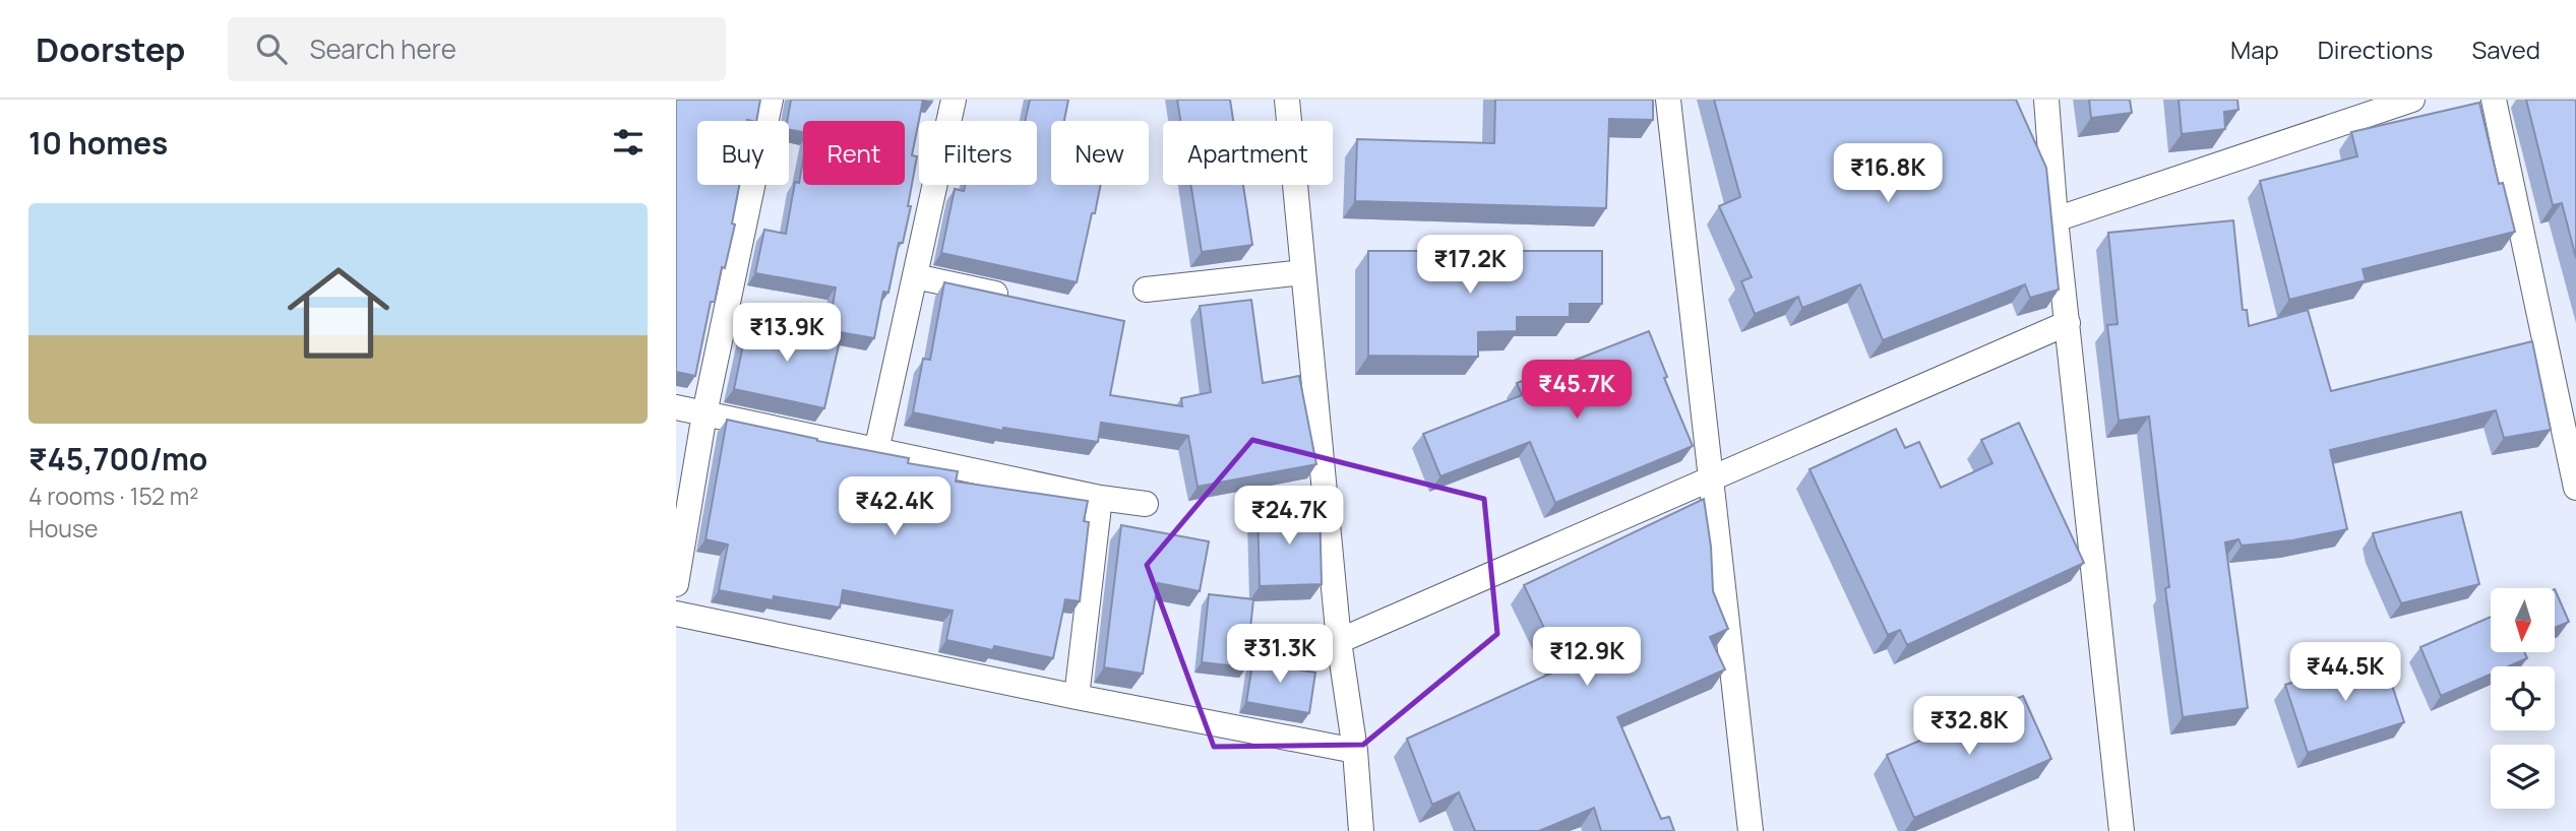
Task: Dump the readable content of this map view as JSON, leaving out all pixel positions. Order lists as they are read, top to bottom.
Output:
{
  "north": "bottom",
  "page": {
    "header": "Doorstep",
    "search": "Search here",
    "nav": ["Map", "Directions", "Saved"],
    "heading": "10 homes",
    "chip": [
      "Buy",
      "Rent",
      "Filters",
      "New",
      "Apartment"
    ],
    "price": [
      "₹16.8K",
      "₹17.2K",
      "₹13.9K",
      "₹45.7K",
      "₹42.4K",
      "₹24.7K",
      "₹31.3K",
      "₹12.9K",
      "₹44.5K",
      "₹32.8K"
    ],
    "list": [
      {
        "name": "₹45,700/mo",
        "note": "4 rooms · 152 m² · House"
      }
    ]
  }
}
